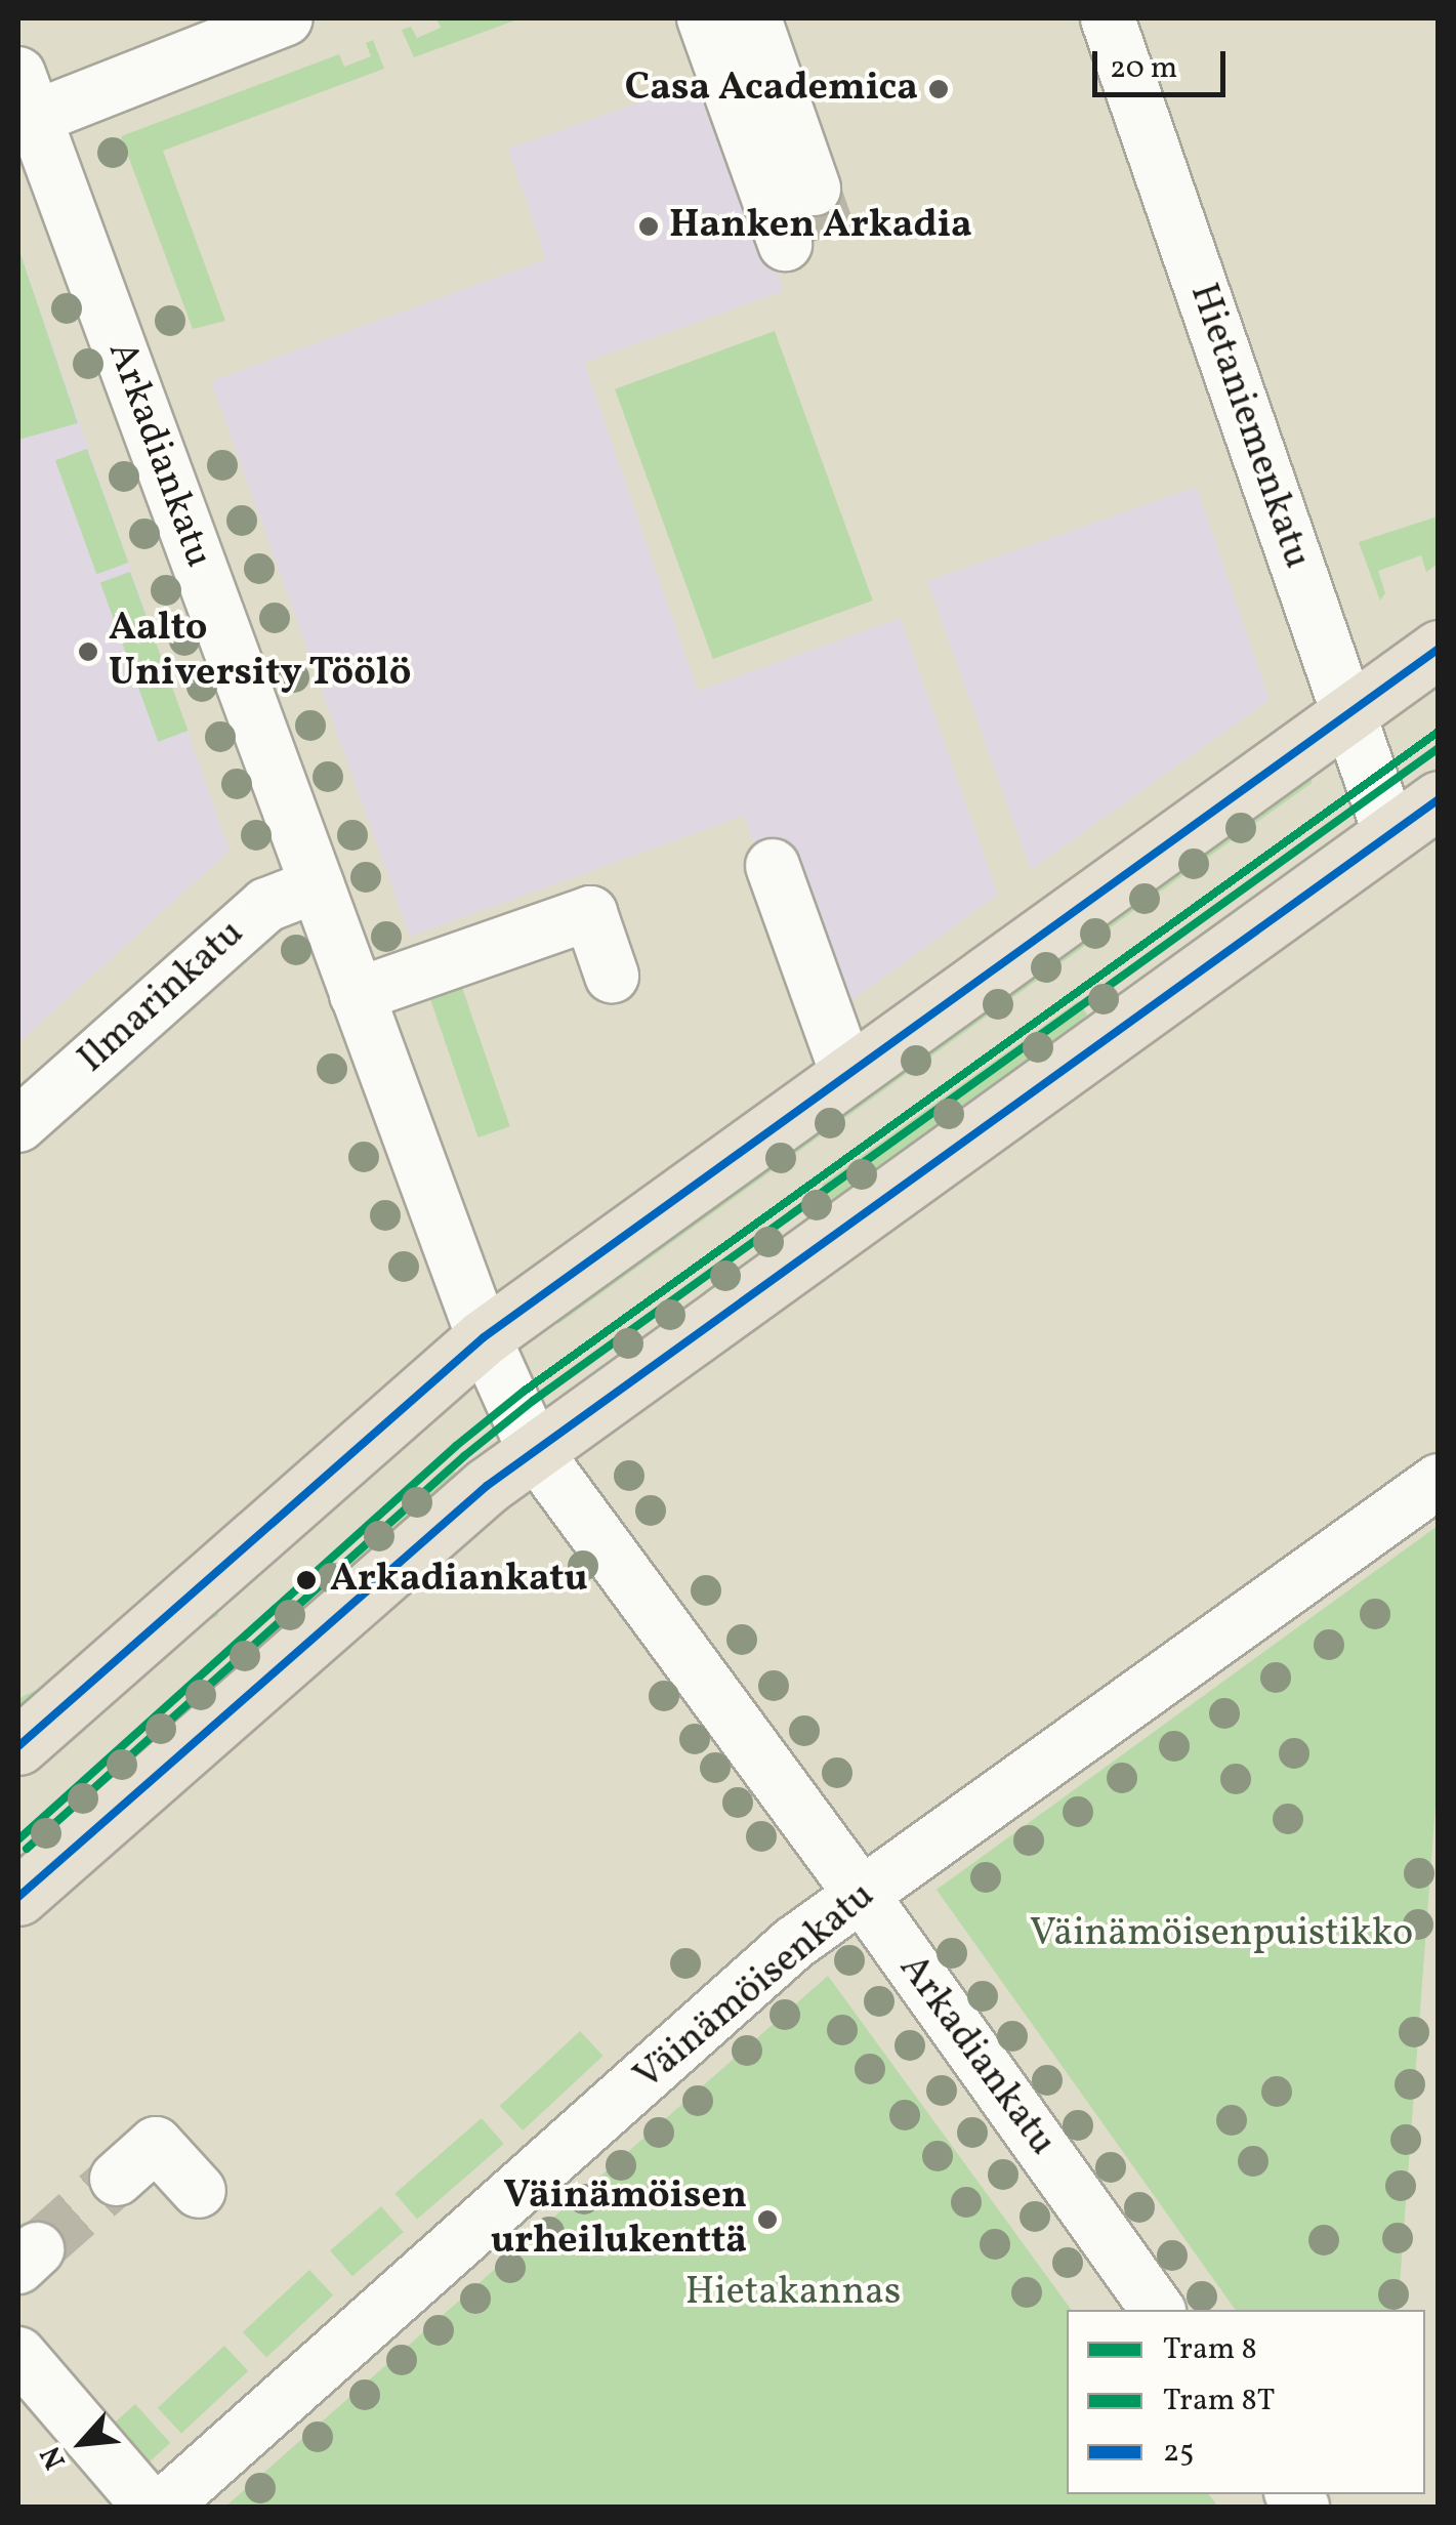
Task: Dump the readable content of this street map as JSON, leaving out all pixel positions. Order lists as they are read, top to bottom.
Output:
{
  "streets": {
    "street": [
      "Hietaniemenkatu",
      "Arkadiankatu",
      "Ilmarinkatu",
      "Väinämöisenkatu"
    ]
  },
  "crossings": [
    ["Arkadiankatu", "Ilmarinkatu"],
    ["Arkadiankatu", "Väinämöisenkatu"]
  ],
  "parks": ["Väinämöisenpuistikko", "Hietakannas"],
  "places": [
    "Casa Academica",
    "Hanken Arkadia",
    "Aalto University Töölö",
    "Arkadiankatu",
    "Väinämöisen urheilukenttä"
  ],
  "lines": ["transit line 25", "tram line 8", "tram line 8T"],
  "legend": ["Tram 8", "Tram 8T", "25"],
  "scale_bar": "20 m",
  "north": "bottom left"
}
